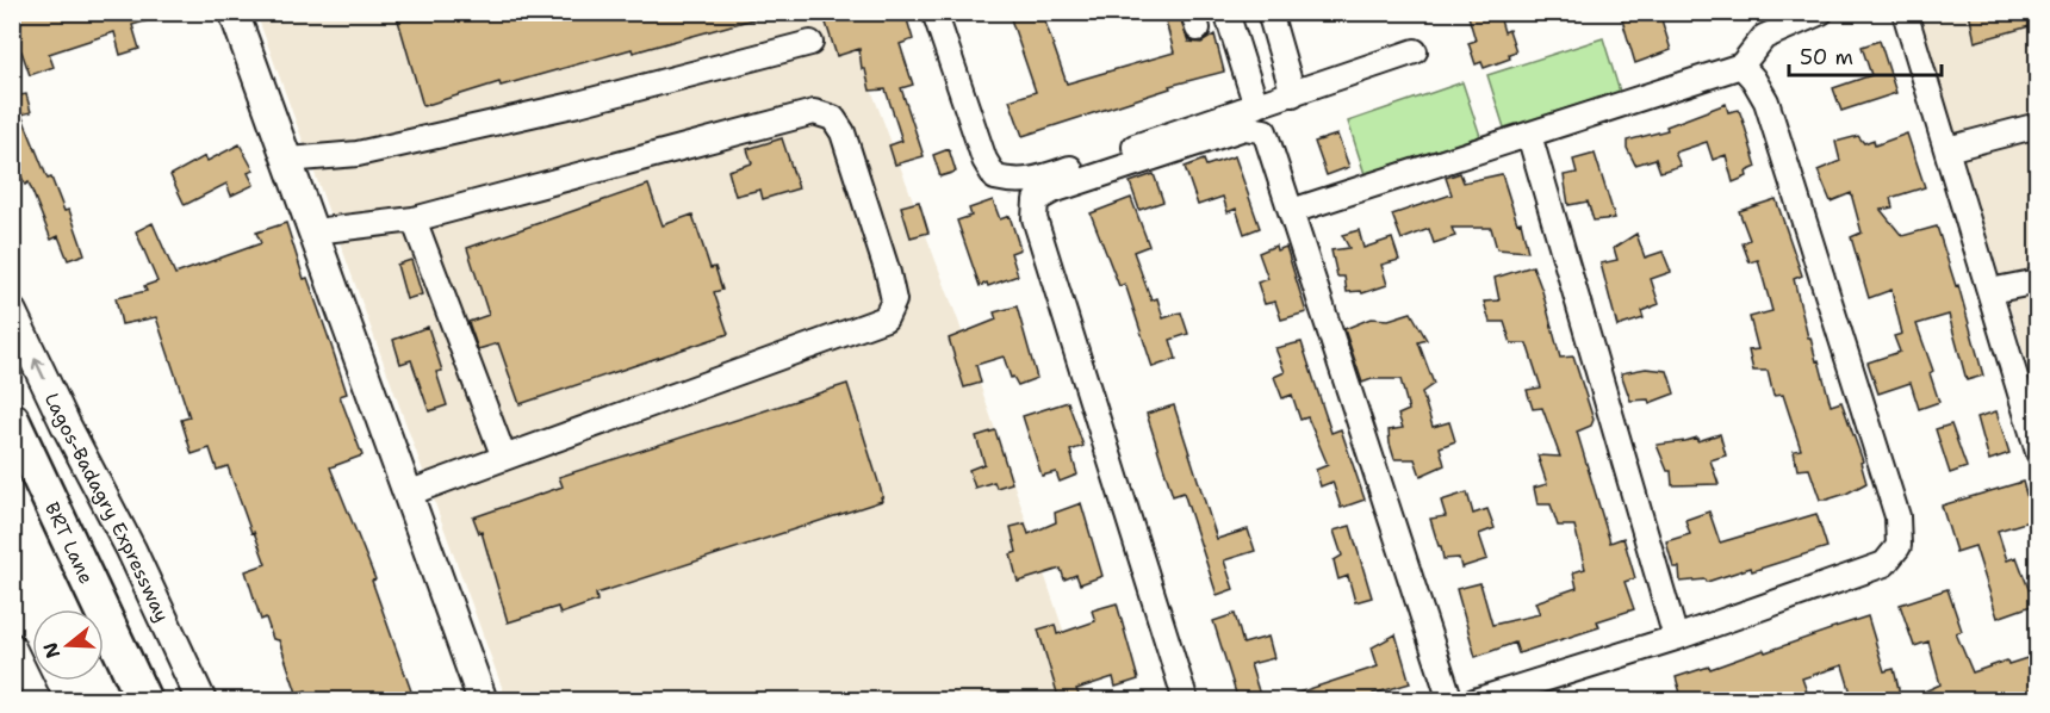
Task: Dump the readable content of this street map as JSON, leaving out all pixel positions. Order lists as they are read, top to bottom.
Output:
{
  "streets": {
    "main road": ["Lagos-Badagry Expressway"],
    "street": ["BRT Lane"]
  },
  "one_way": ["Lagos-Badagry Expressway"],
  "scale_bar": "50 m",
  "north": "left"
}
